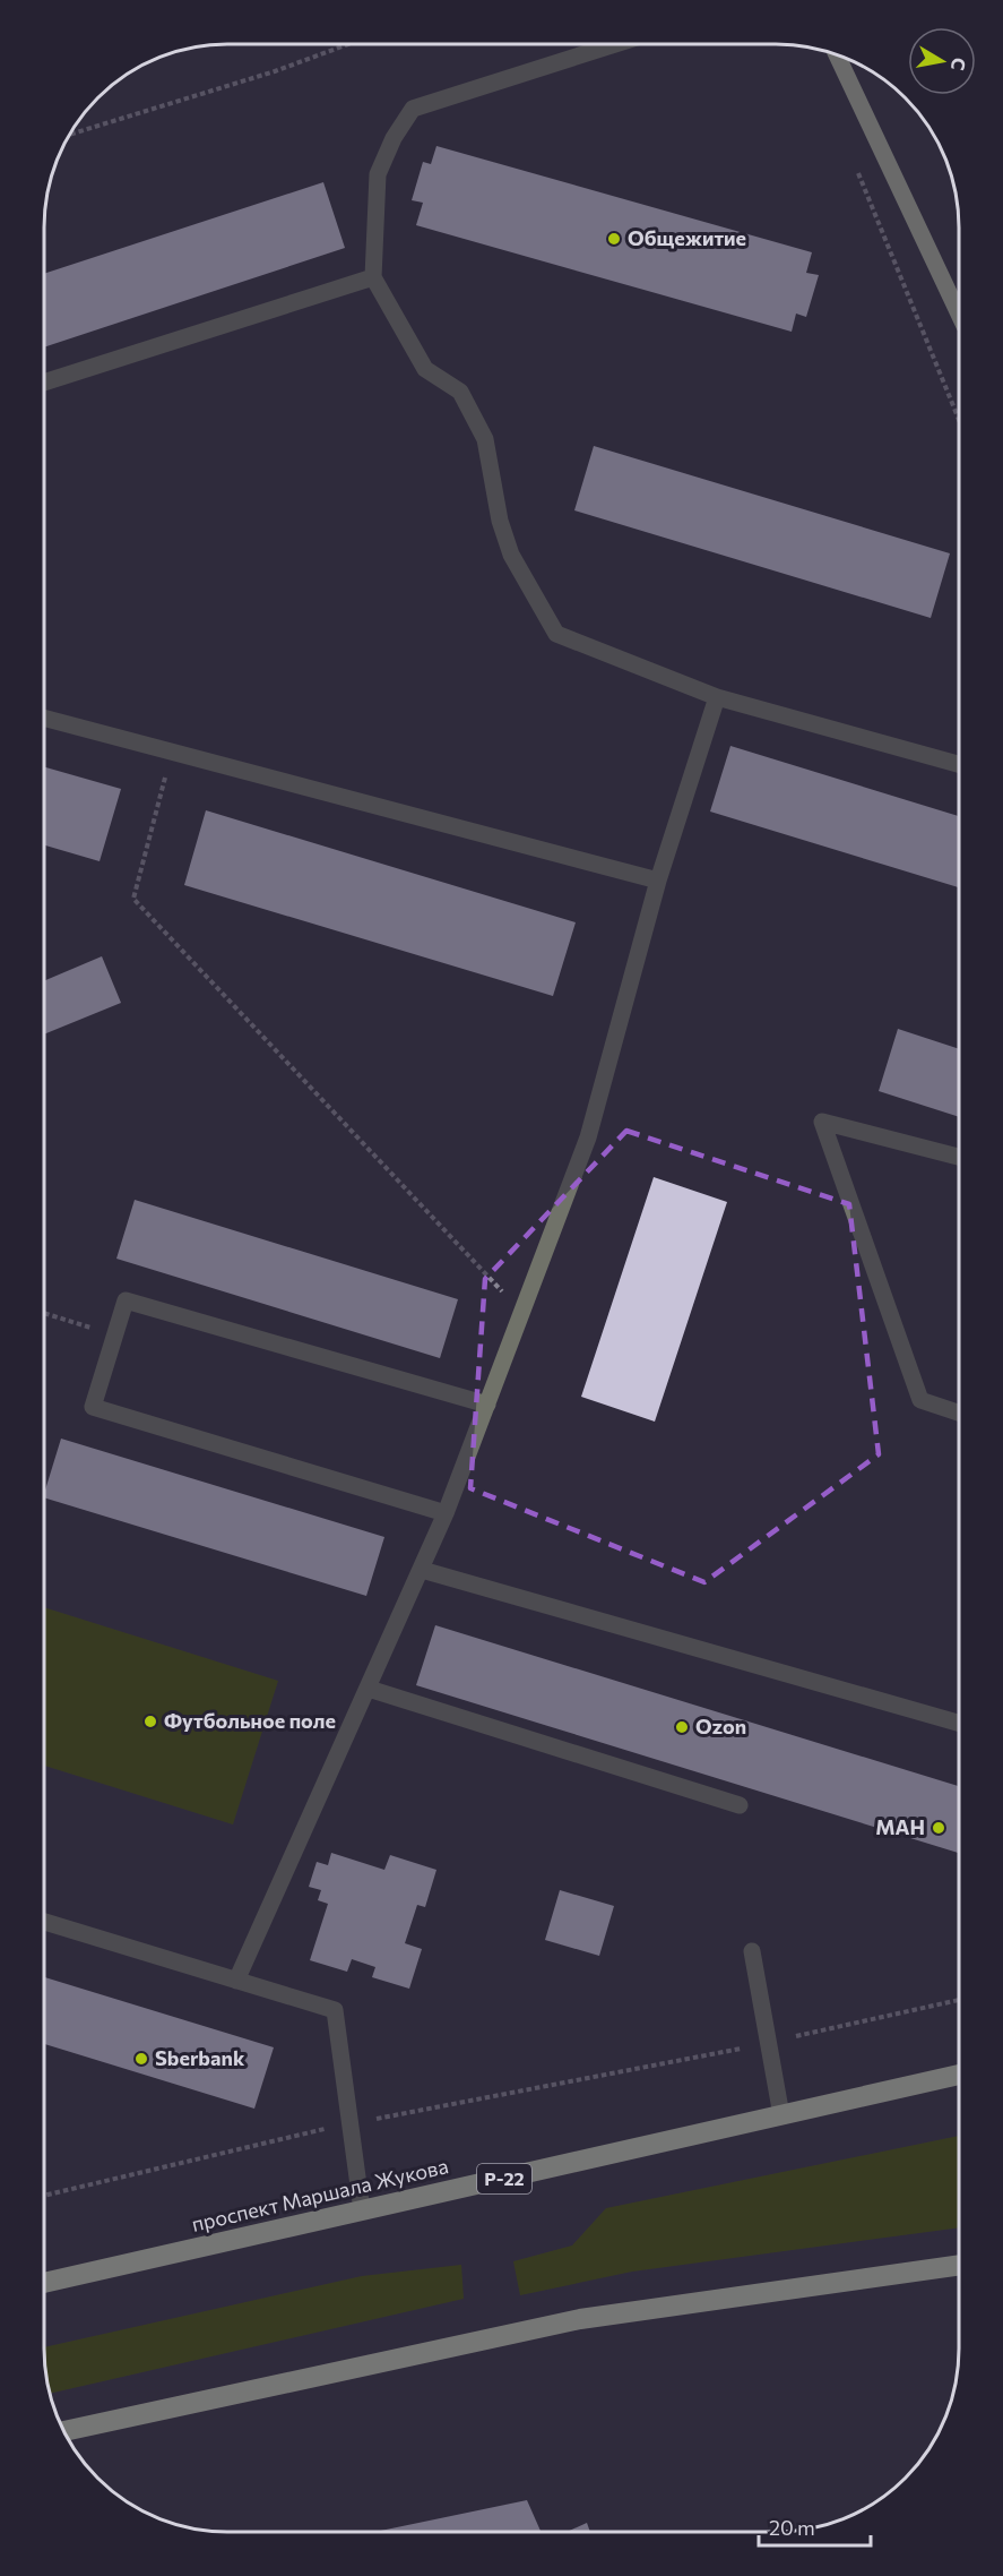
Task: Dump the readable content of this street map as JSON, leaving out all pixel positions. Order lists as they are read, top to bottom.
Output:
{
  "streets": {
    "highway": ["Р-22", "проспект Маршала Жукова"]
  },
  "places": [
    "Общежитие",
    "Футбольное поле",
    "Ozon",
    "МАН",
    "Sberbank"
  ],
  "scale_bar": "20 m",
  "north": "right"
}
